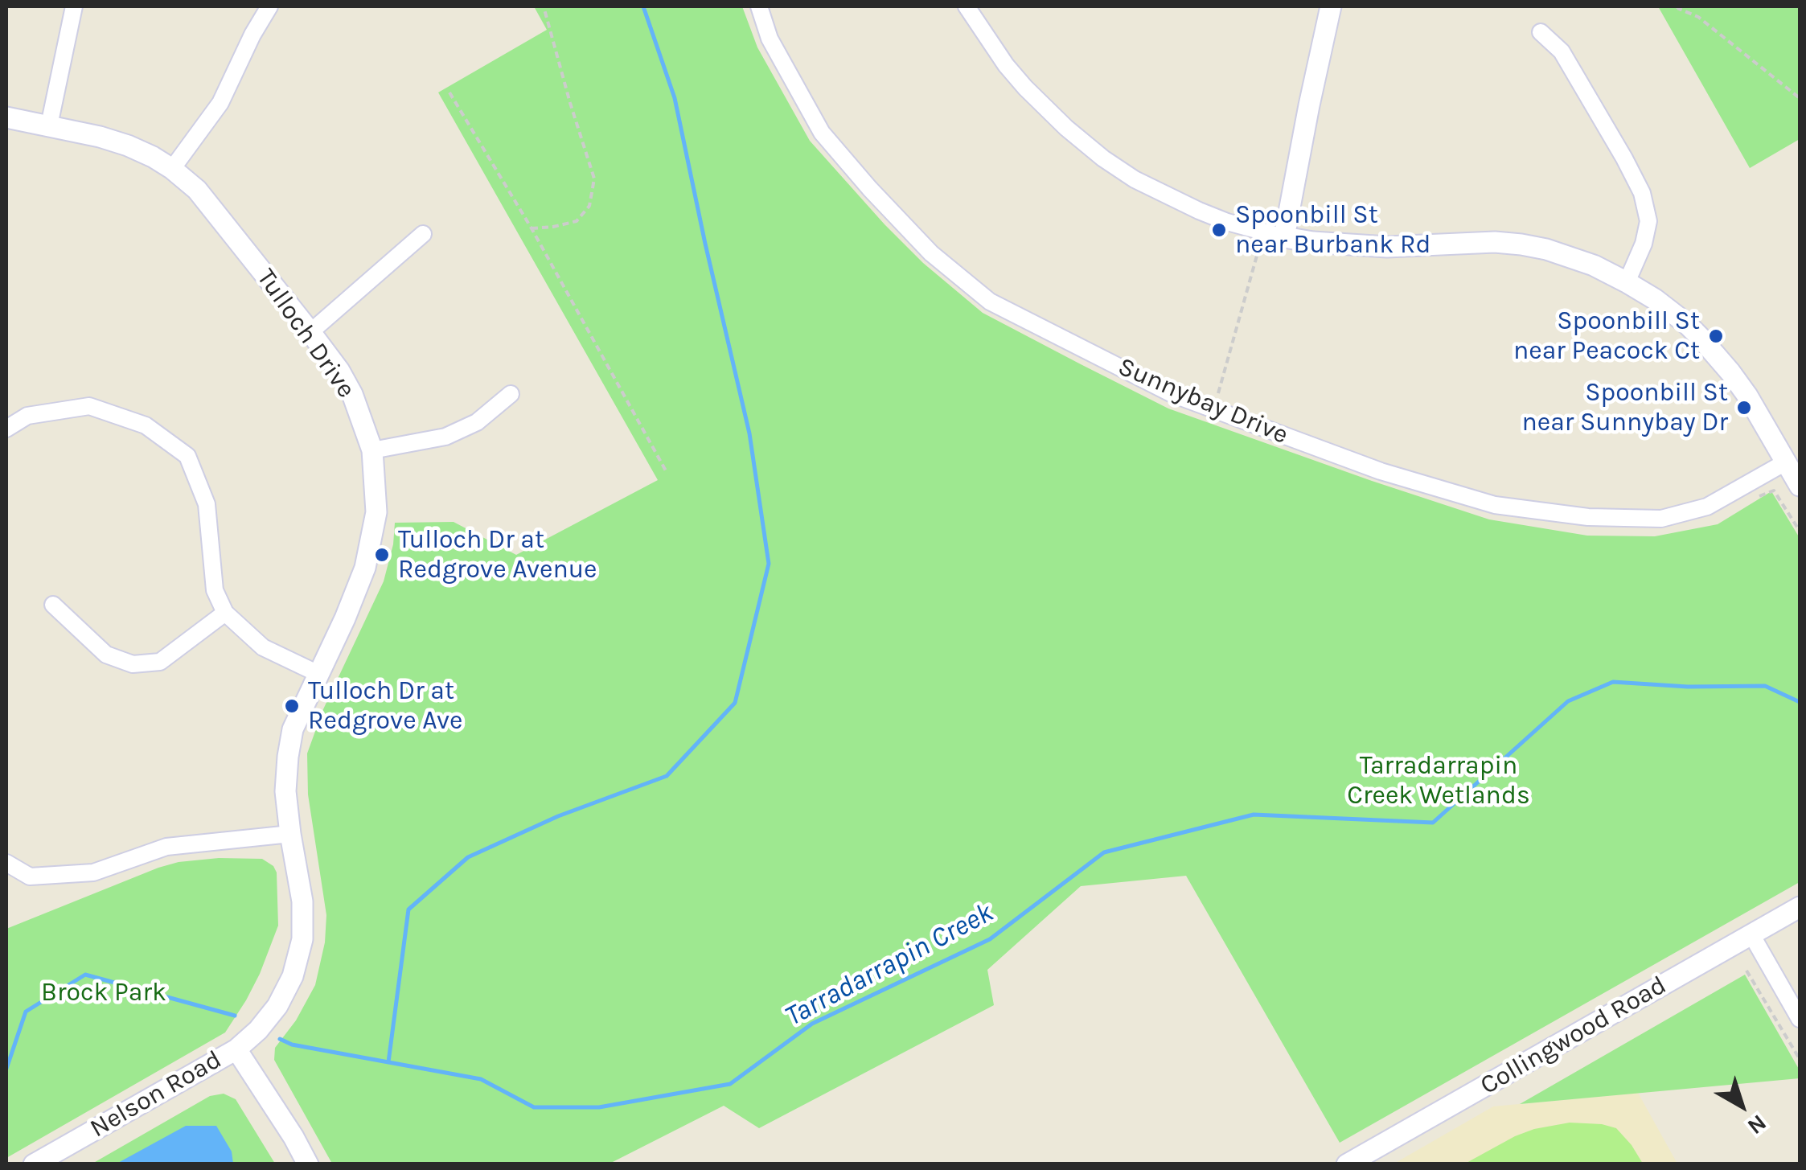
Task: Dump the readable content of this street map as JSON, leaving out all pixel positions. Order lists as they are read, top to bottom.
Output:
{
  "streets": {
    "street": [
      "Tulloch Drive",
      "Sunnybay Drive",
      "Collingwood Road",
      "Nelson Road"
    ]
  },
  "crossings": [
    ["Tulloch Drive", "Nelson Road"]
  ],
  "water": ["Tarradarrapin Creek"],
  "parks": ["Tarradarrapin Creek Wetlands", "Brock Park"],
  "places": [
    "Spoonbill St near Burbank Rd",
    "Spoonbill St near Peacock Ct",
    "Spoonbill St near Sunnybay Dr",
    "Tulloch Dr at Redgrove Avenue",
    "Tulloch Dr at Redgrove Ave"
  ],
  "north": "bottom right"
}
